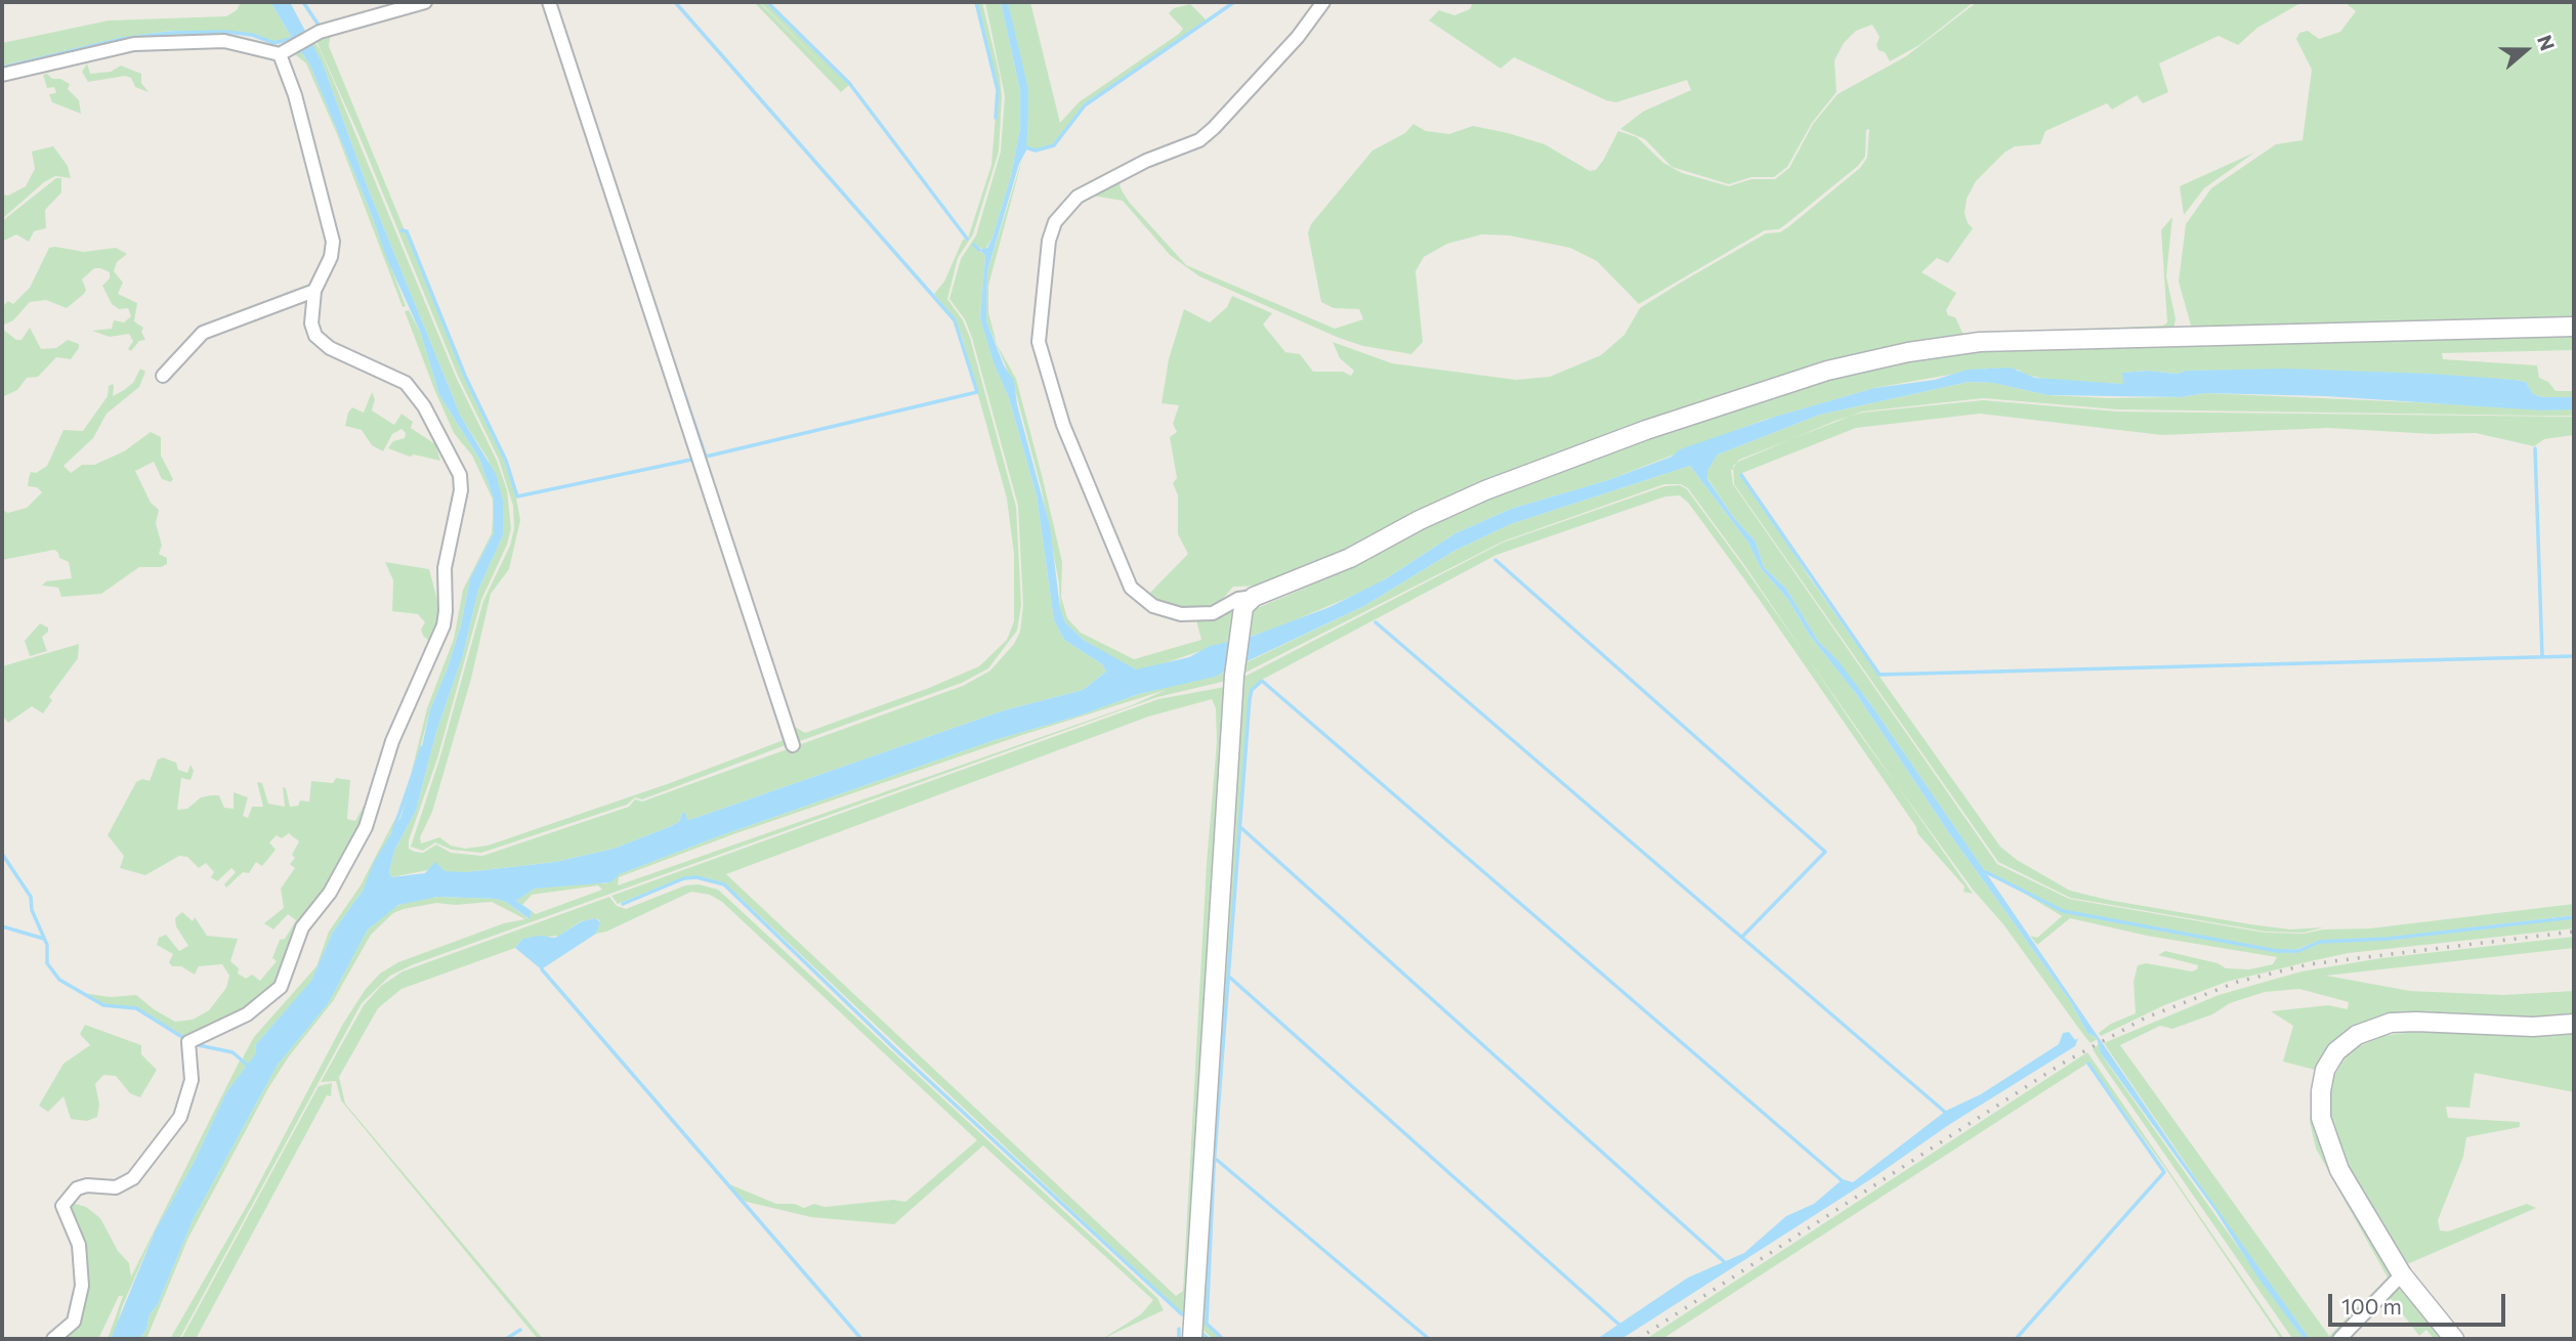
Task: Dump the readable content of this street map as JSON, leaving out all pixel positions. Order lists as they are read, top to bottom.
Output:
{
  "scale_bar": "100 m",
  "north": "right"
}
